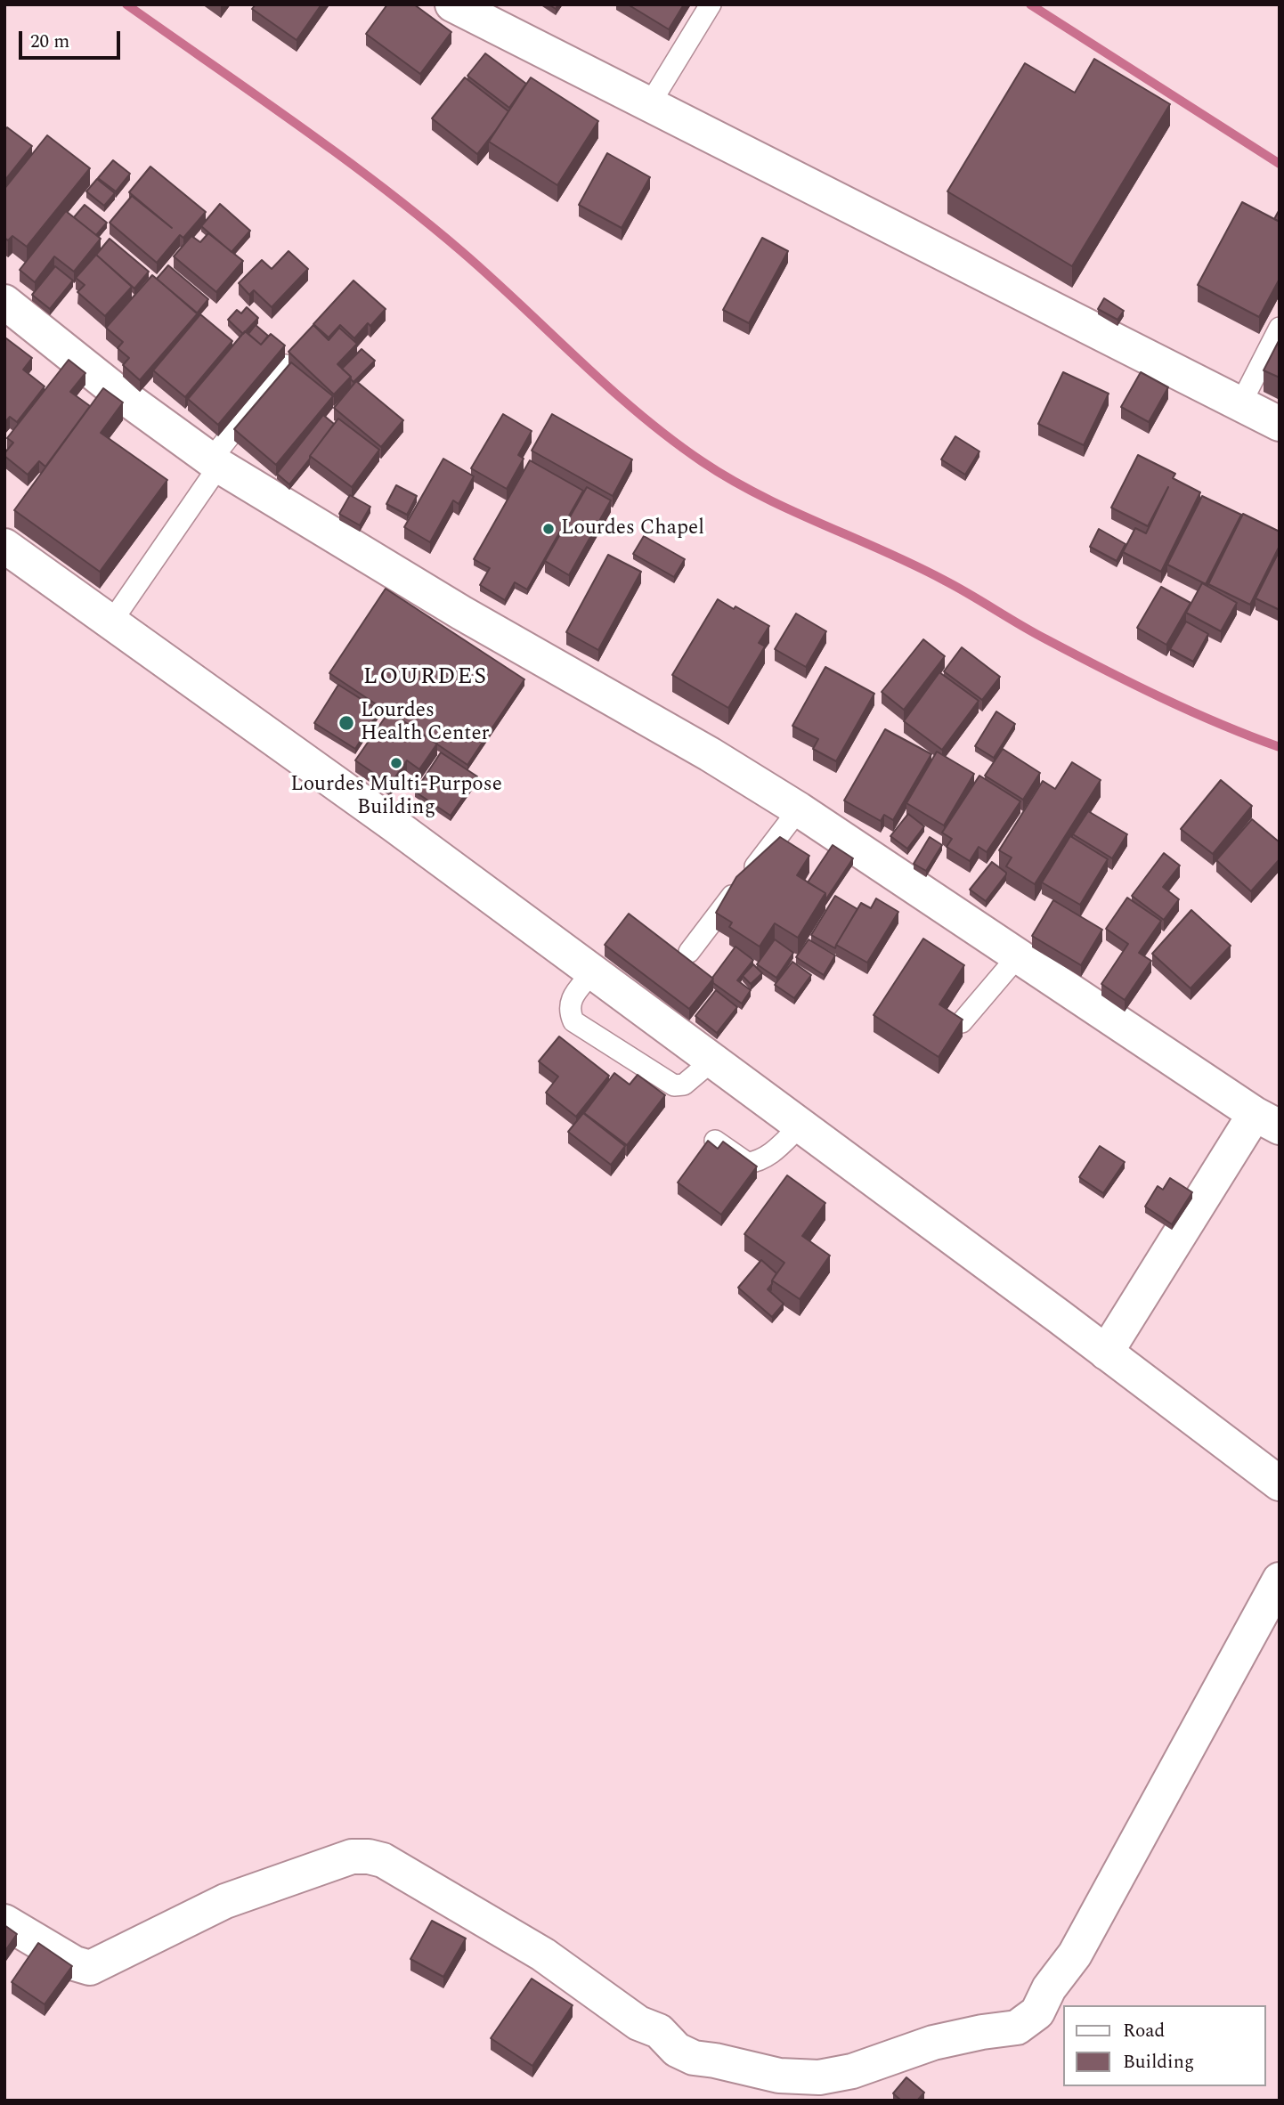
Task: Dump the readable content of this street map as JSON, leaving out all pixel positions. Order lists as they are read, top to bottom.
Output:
{
  "districts": ["LOURDES"],
  "places": ["Lourdes Chapel", "Lourdes Health Center", "Lourdes Multi-Purpose Building"],
  "legend": ["Road", "Building"],
  "scale_bar": "20 m"
}
